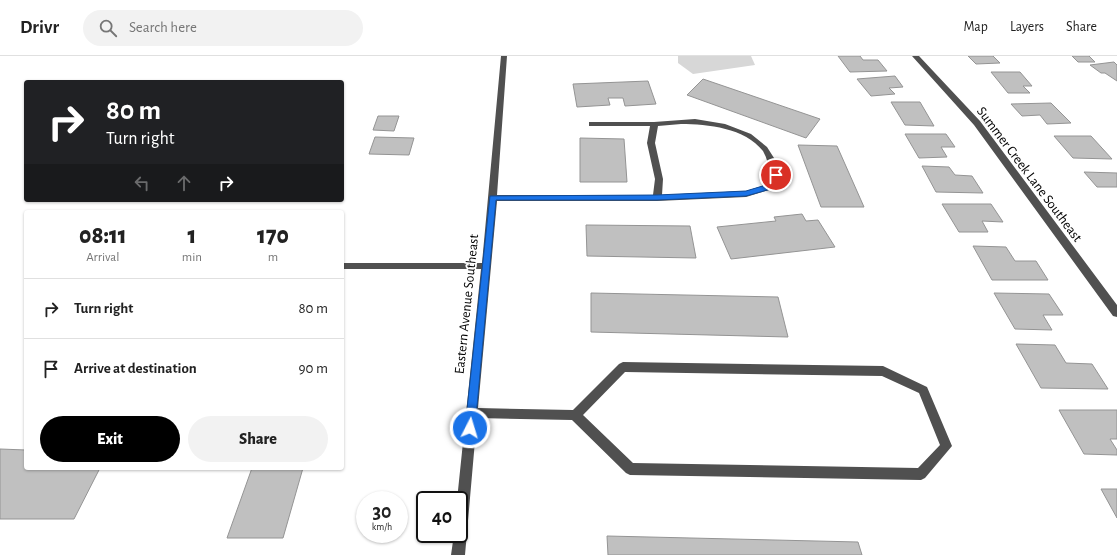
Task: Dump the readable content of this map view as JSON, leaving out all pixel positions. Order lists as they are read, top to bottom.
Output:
{
  "streets": {
    "street": ["Summer Creek Lane Southeast", "Eastern Avenue Southeast"]
  },
  "page": {
    "header": "Drivr",
    "search": "Search here",
    "nav": ["Map", "Layers", "Share"],
    "turn": ["80 m", "Turn right"],
    "eta": [
      "08:11",
      "Arrival",
      "1",
      "min",
      "170",
      "m"
    ],
    "list": [
      {
        "name": "Turn right",
        "value": "80 m"
      },
      {
        "name": "Arrive at destination",
        "value": "90 m"
      }
    ],
    "buttons": ["Exit", "Share"],
    "speed": "30 km/h",
    "limit": "40"
  }
}
